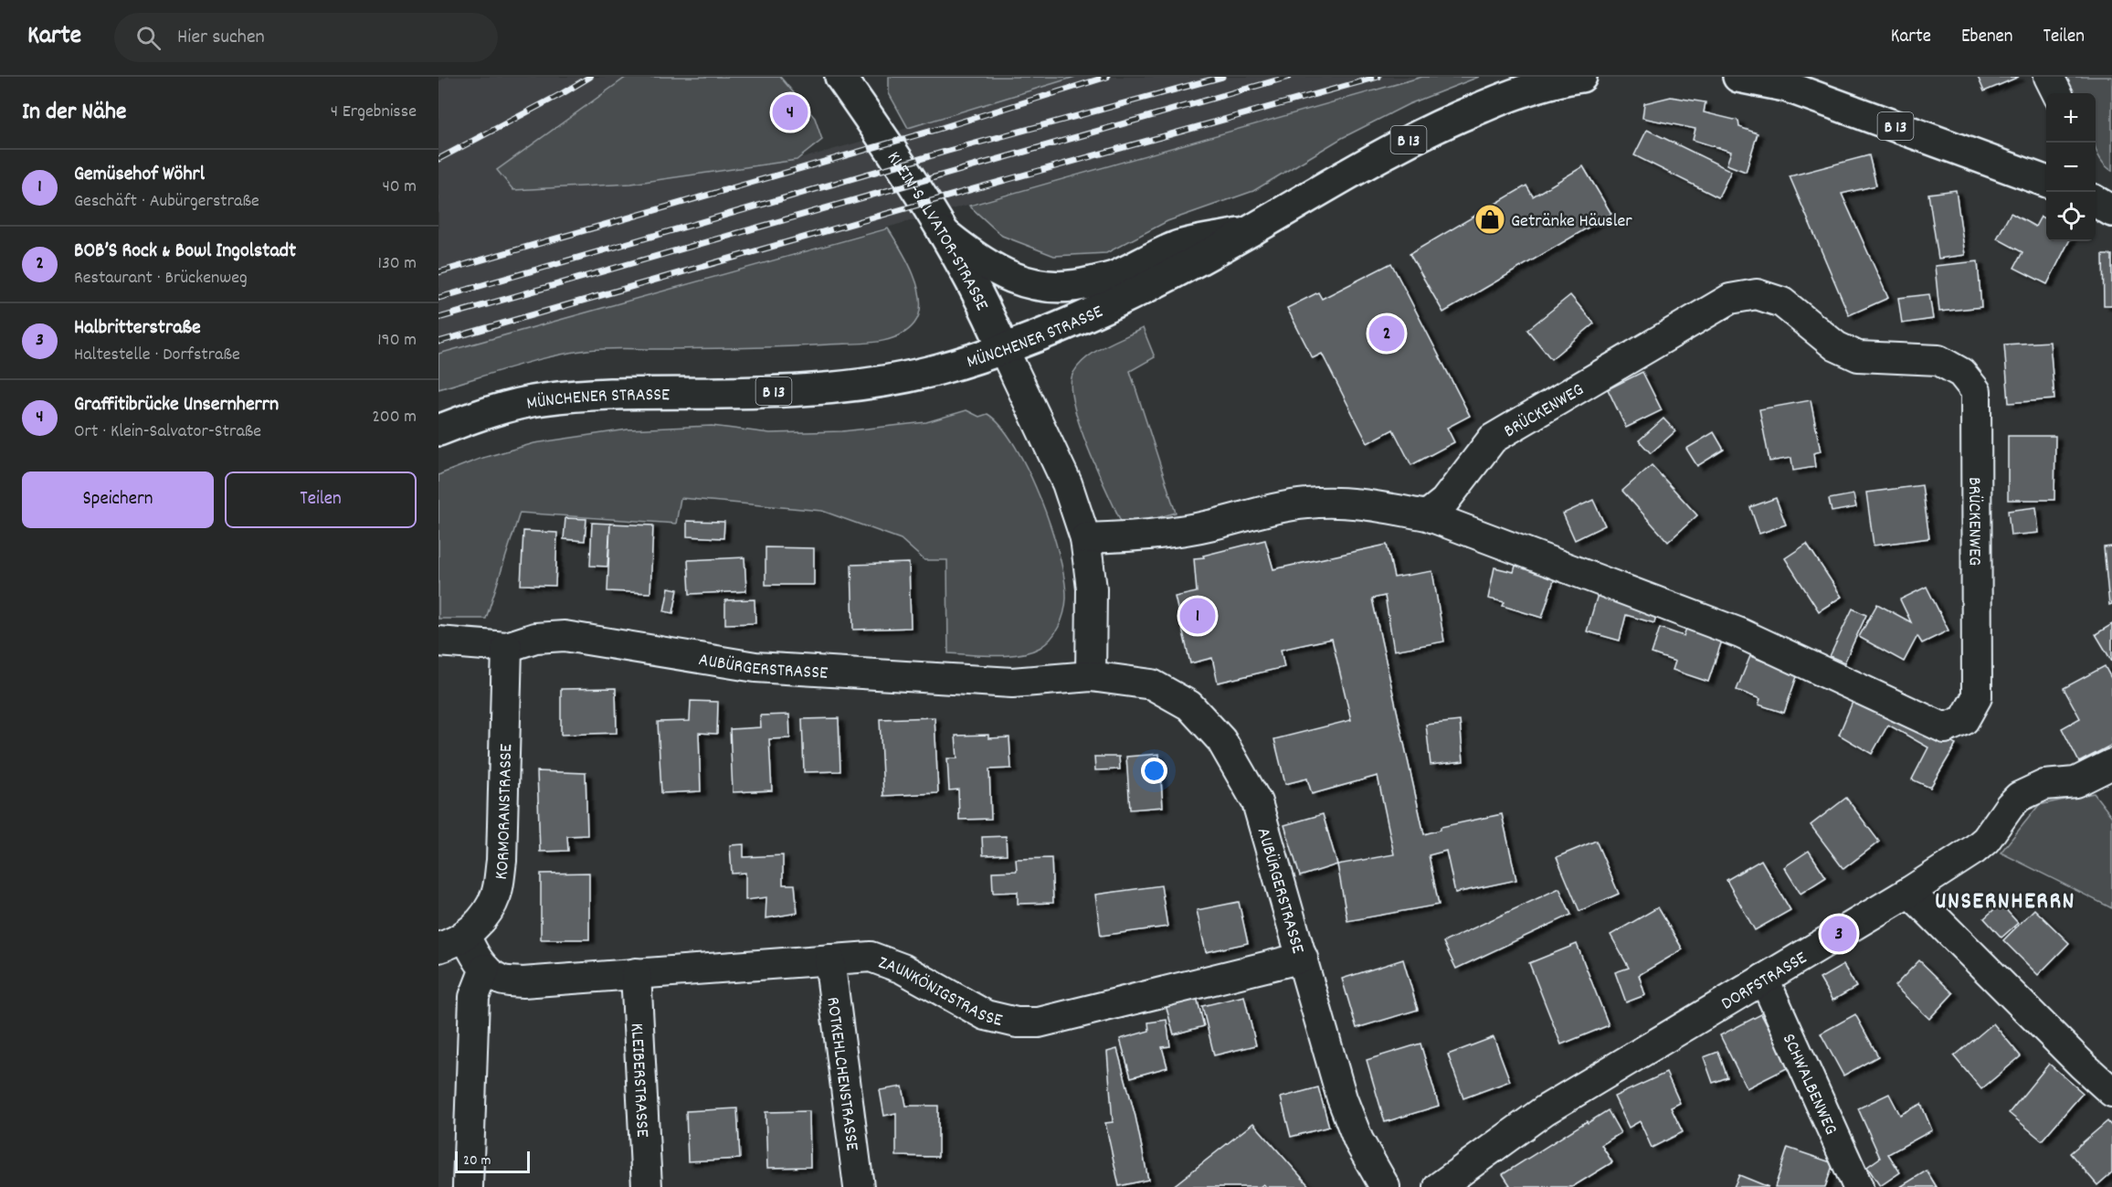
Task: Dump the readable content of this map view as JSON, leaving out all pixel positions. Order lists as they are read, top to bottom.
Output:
{
  "streets": {
    "main road": ["B 13", "KLEIN-SALVATOR-STRASSE", "MÜNCHENER STRASSE"],
    "street": [
      "BRÜCKENWEG",
      "AUBÜRGERSTRASSE",
      "KORMORANSTRASSE",
      "DORFSTRASSE",
      "ZAUNKÖNIGSTRASSE",
      "ROTKEHLCHENSTRASSE",
      "KLEIBERSTRASSE",
      "SCHWALBENWEG"
    ]
  },
  "crossings": [
    ["KLEIN-SALVATOR-STRASSE", "MÜNCHENER STRASSE"],
    ["KLEIN-SALVATOR-STRASSE", "BRÜCKENWEG"],
    ["AUBÜRGERSTRASSE", "KORMORANSTRASSE"],
    ["AUBÜRGERSTRASSE", "ZAUNKÖNIGSTRASSE"],
    ["KORMORANSTRASSE", "ZAUNKÖNIGSTRASSE"],
    ["DORFSTRASSE", "SCHWALBENWEG"],
    ["ZAUNKÖNIGSTRASSE", "ROTKEHLCHENSTRASSE"],
    ["ZAUNKÖNIGSTRASSE", "KLEIBERSTRASSE"]
  ],
  "districts": ["UNSERNHERRN"],
  "places": {
    "shop": ["Getränke Häusler"]
  },
  "scale_bar": "20 m",
  "page": {
    "header": "Karte",
    "search": "Hier suchen",
    "nav": ["Karte", "Ebenen", "Teilen"],
    "heading": ["In der Nähe", "4 Ergebnisse"],
    "pins": [
      "4",
      "2",
      "1",
      "3"
    ],
    "map_buttons": ["+", "−"],
    "list": [
      {
        "mark": "1",
        "name": "Gemüsehof Wöhrl",
        "note": "Geschäft · Aubürgerstraße",
        "value": "40 m"
      },
      {
        "mark": "2",
        "name": "BOB’S Rock & Bowl Ingolstadt",
        "note": "Restaurant · Brückenweg",
        "value": "130 m"
      },
      {
        "mark": "3",
        "name": "Halbritterstraße",
        "note": "Haltestelle · Dorfstraße",
        "value": "190 m"
      },
      {
        "mark": "4",
        "name": "Graffitibrücke Unsernherrn",
        "note": "Ort · Klein-Salvator-Straße",
        "value": "200 m"
      }
    ],
    "buttons": ["Speichern", "Teilen"],
    "scale": "20 m"
  }
}
